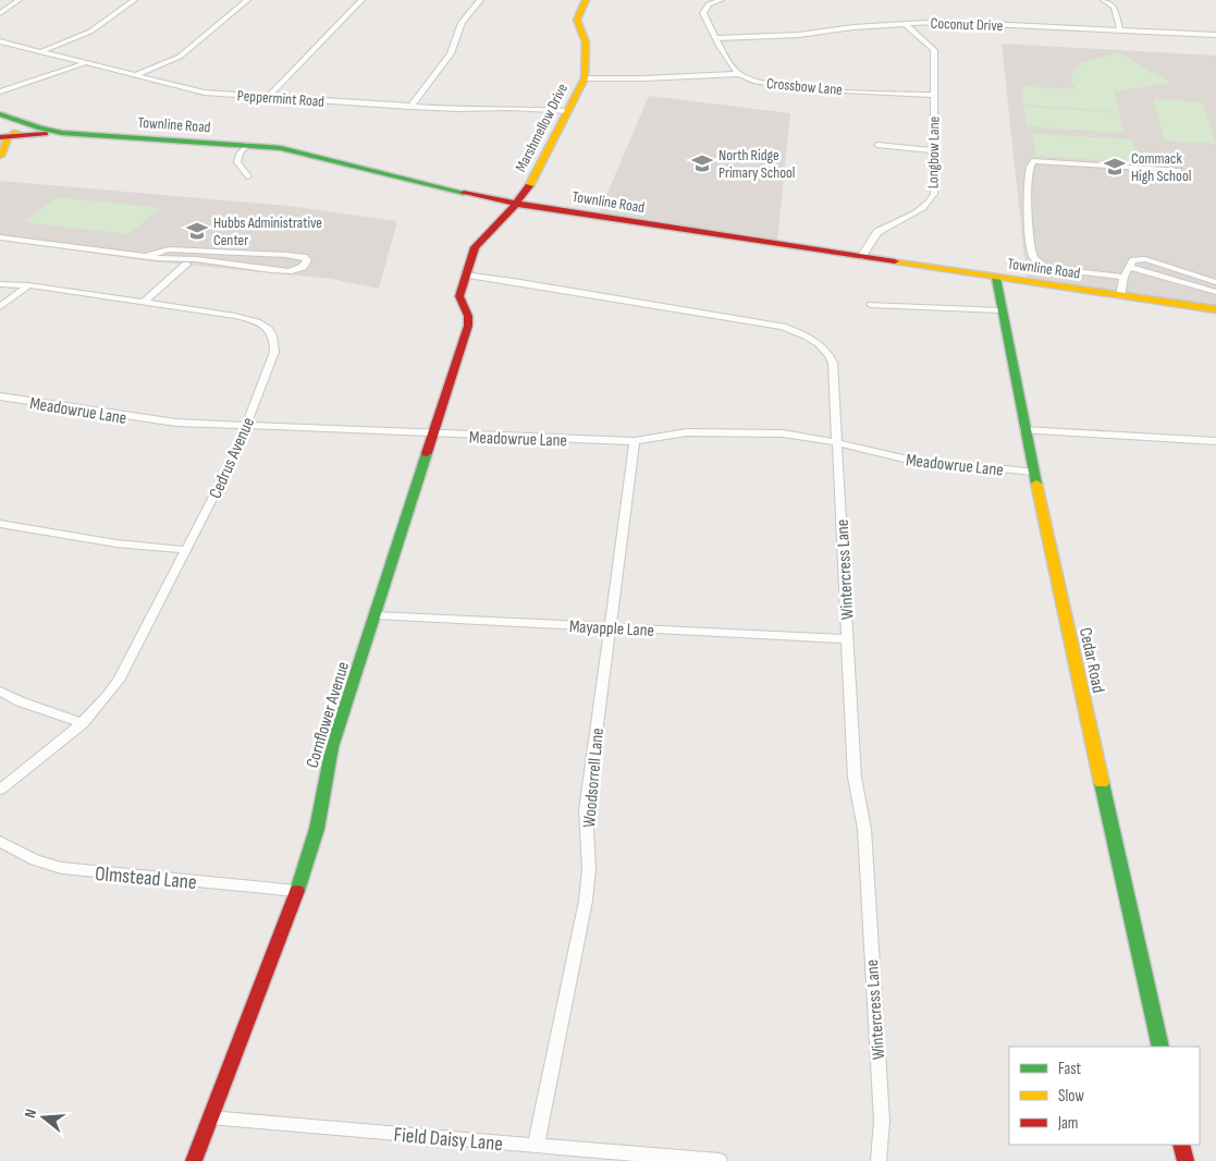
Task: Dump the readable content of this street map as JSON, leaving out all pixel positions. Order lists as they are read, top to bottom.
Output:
{
  "streets": {
    "street": [
      "Coconut Drive",
      "Crossbow Lane",
      "Peppermint Road",
      "Townline Road",
      "Marshmellow Drive",
      "Longbow Lane",
      "Meadowrue Lane",
      "Cedrus Avenue",
      "Wintercress Lane",
      "Mayapple Lane",
      "Cedar Road",
      "Cornflower Avenue",
      "Woodsorrell Lane",
      "Olmstead Lane",
      "Field Daisy Lane"
    ]
  },
  "crossings": [
    ["Coconut Drive", "Longbow Lane"],
    ["Crossbow Lane", "Longbow Lane"],
    ["Peppermint Road", "Marshmellow Drive"],
    ["Townline Road", "Marshmellow Drive"],
    ["Townline Road", "Longbow Lane"],
    ["Townline Road", "Cedar Road"],
    ["Marshmellow Drive", "Wintercress Lane"],
    ["Marshmellow Drive", "Cornflower Avenue"],
    ["Meadowrue Lane", "Cedrus Avenue"],
    ["Meadowrue Lane", "Wintercress Lane"],
    ["Meadowrue Lane", "Cedar Road"],
    ["Meadowrue Lane", "Cornflower Avenue"],
    ["Meadowrue Lane", "Woodsorrell Lane"],
    ["Wintercress Lane", "Mayapple Lane"],
    ["Wintercress Lane", "Cornflower Avenue"],
    ["Mayapple Lane", "Cornflower Avenue"],
    ["Mayapple Lane", "Woodsorrell Lane"],
    ["Cornflower Avenue", "Olmstead Lane"],
    ["Cornflower Avenue", "Field Daisy Lane"],
    ["Woodsorrell Lane", "Field Daisy Lane"]
  ],
  "places": {
    "school or university": ["North Ridge Primary School", "Commack High School", "Hubbs Administrative Center"]
  },
  "legend": ["Fast", "Slow", "Jam"],
  "north": "left"
}
